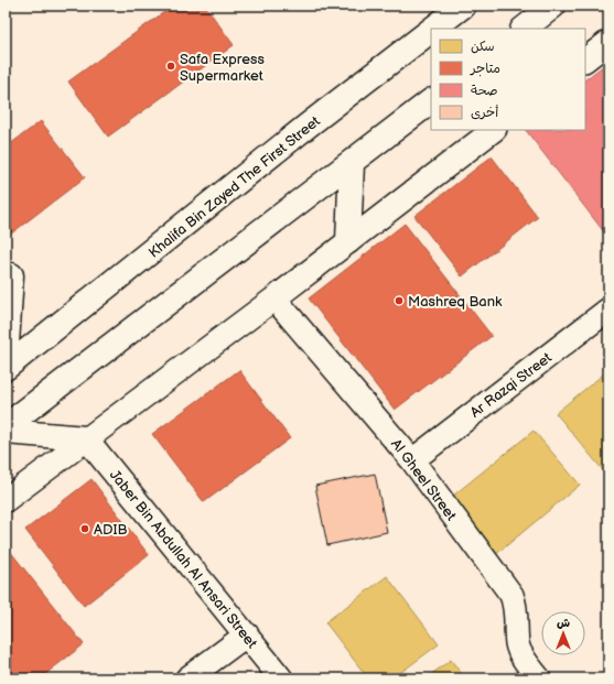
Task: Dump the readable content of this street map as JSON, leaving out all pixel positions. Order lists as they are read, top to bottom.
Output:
{
  "streets": {
    "main road": ["Khalifa Bin Zayed The First Street"],
    "street": ["Ar Razqi Street", "Al Gheel Street", "Jaber Bin Abdullah Al Ansari Street"]
  },
  "crossings": [
    ["Ar Razqi Street", "Al Gheel Street"]
  ],
  "places": ["Safa Express Supermarket", "Mashreq Bank", "ADIB"],
  "legend": [
    "سكن",
    "متاجر",
    "صحة",
    "أخرى"
  ],
  "north": "top"
}
